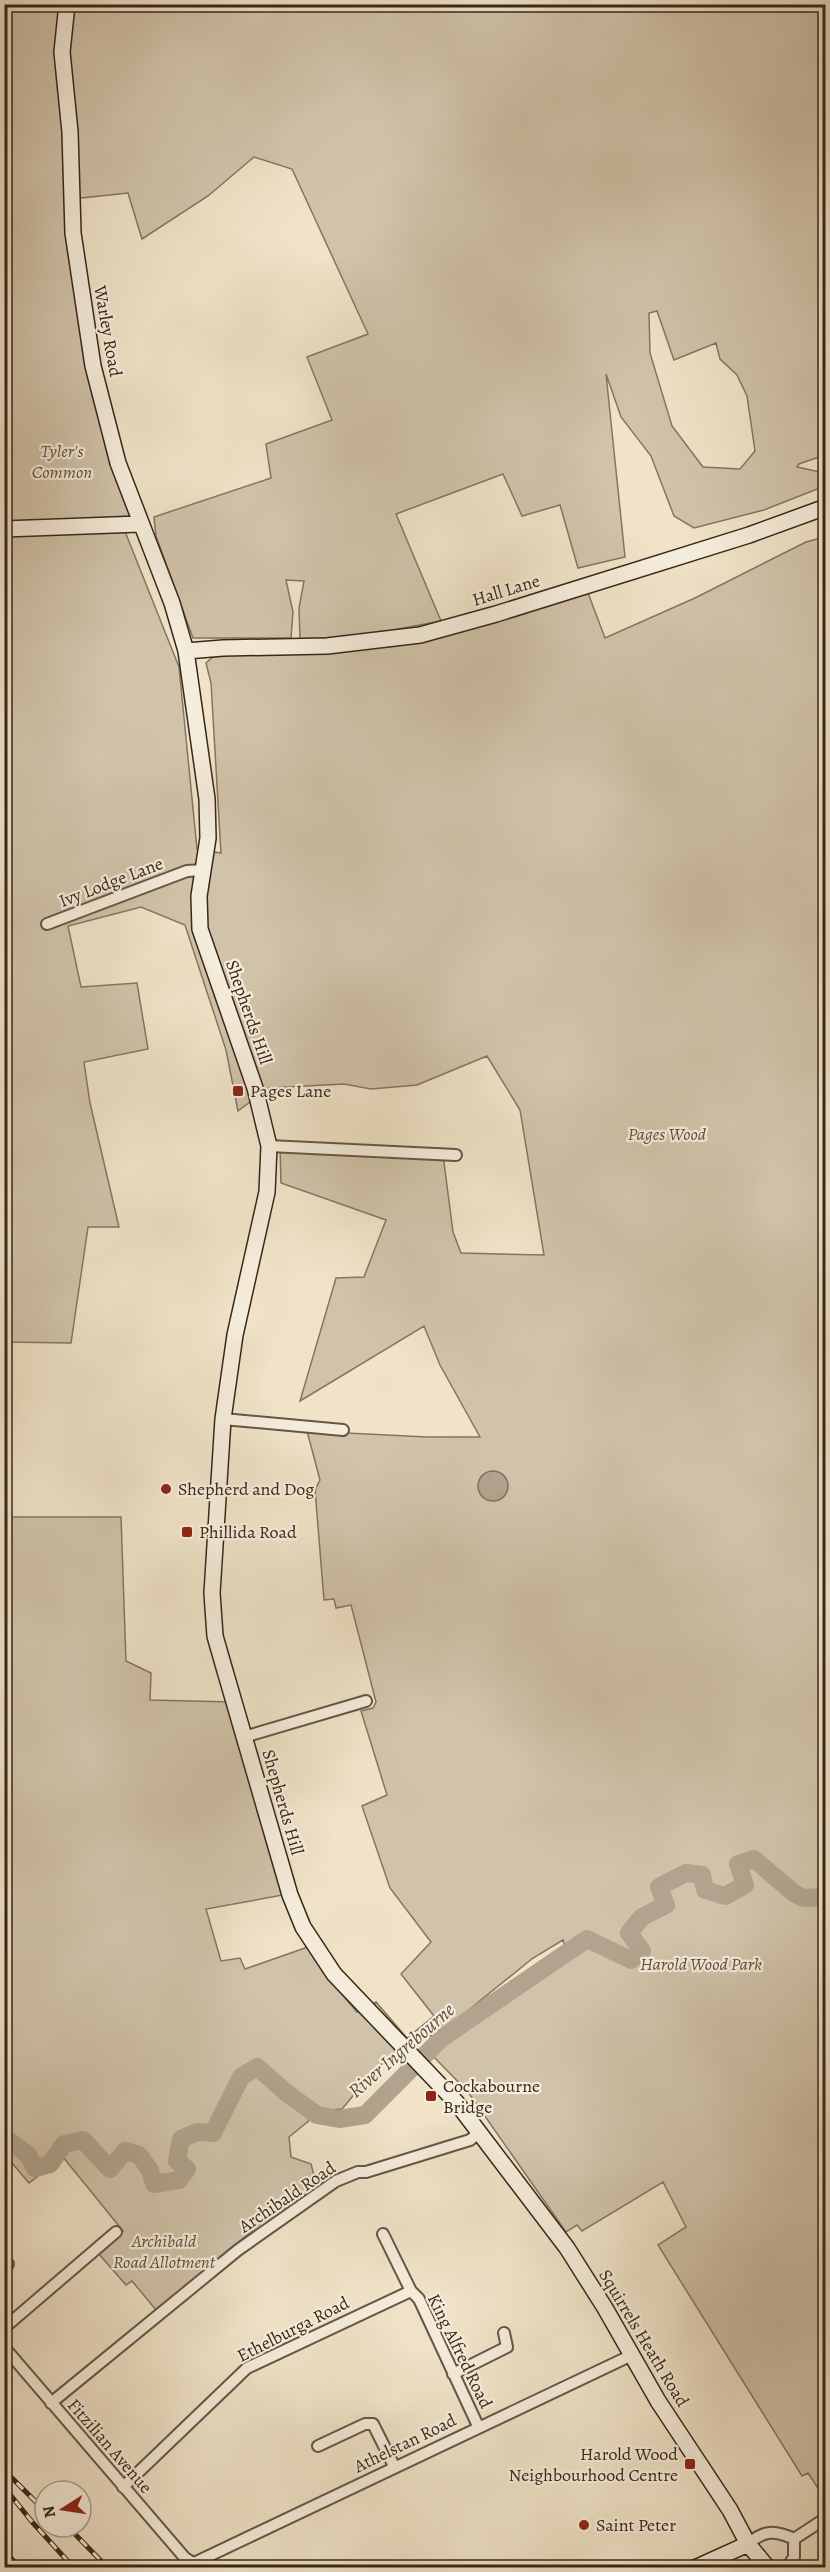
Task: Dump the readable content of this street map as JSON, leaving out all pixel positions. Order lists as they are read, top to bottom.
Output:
{
  "streets": {
    "street": [
      "Warley Road",
      "Hall Lane",
      "Ivy Lodge Lane",
      "Shepherds Hill",
      "Archibald Road",
      "Ethelburga Road",
      "Squirrels Heath Road",
      "King Alfred Road",
      "Athelstan Road",
      "Fitzilian Avenue"
    ]
  },
  "crossings": [
    ["Warley Road", "Hall Lane"],
    ["Warley Road", "Shepherds Hill"],
    ["Hall Lane", "Shepherds Hill"],
    ["Ivy Lodge Lane", "Shepherds Hill"],
    ["Shepherds Hill", "Archibald Road"],
    ["Shepherds Hill", "Squirrels Heath Road"],
    ["Archibald Road", "Squirrels Heath Road"],
    ["Archibald Road", "Fitzilian Avenue"],
    ["Ethelburga Road", "King Alfred Road"],
    ["Ethelburga Road", "Fitzilian Avenue"],
    ["Squirrels Heath Road", "Athelstan Road"],
    ["King Alfred Road", "Athelstan Road"],
    ["Athelstan Road", "Fitzilian Avenue"]
  ],
  "water": ["River Ingrebourne"],
  "parks": [
    "Tyler's Common",
    "Pages Wood",
    "Harold Wood Park",
    "Archibald Road Allotment"
  ],
  "places": {
    "transit": [
      "Pages Lane",
      "Phillida Road",
      "Cockabourne Bridge",
      "Harold Wood Neighbourhood Centre"
    ],
    "other": ["Shepherd and Dog", "Saint Peter"]
  },
  "north": "left"
}
